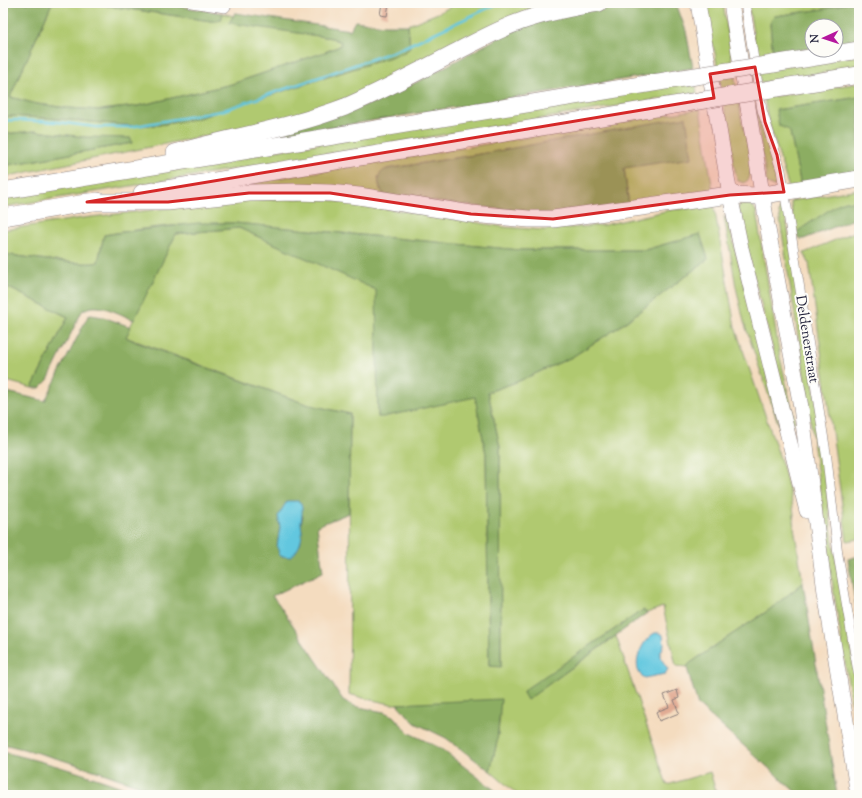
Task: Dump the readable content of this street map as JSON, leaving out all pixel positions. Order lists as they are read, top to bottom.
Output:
{
  "streets": {
    "main road": ["Deldenerstraat"]
  },
  "north": "left"
}
